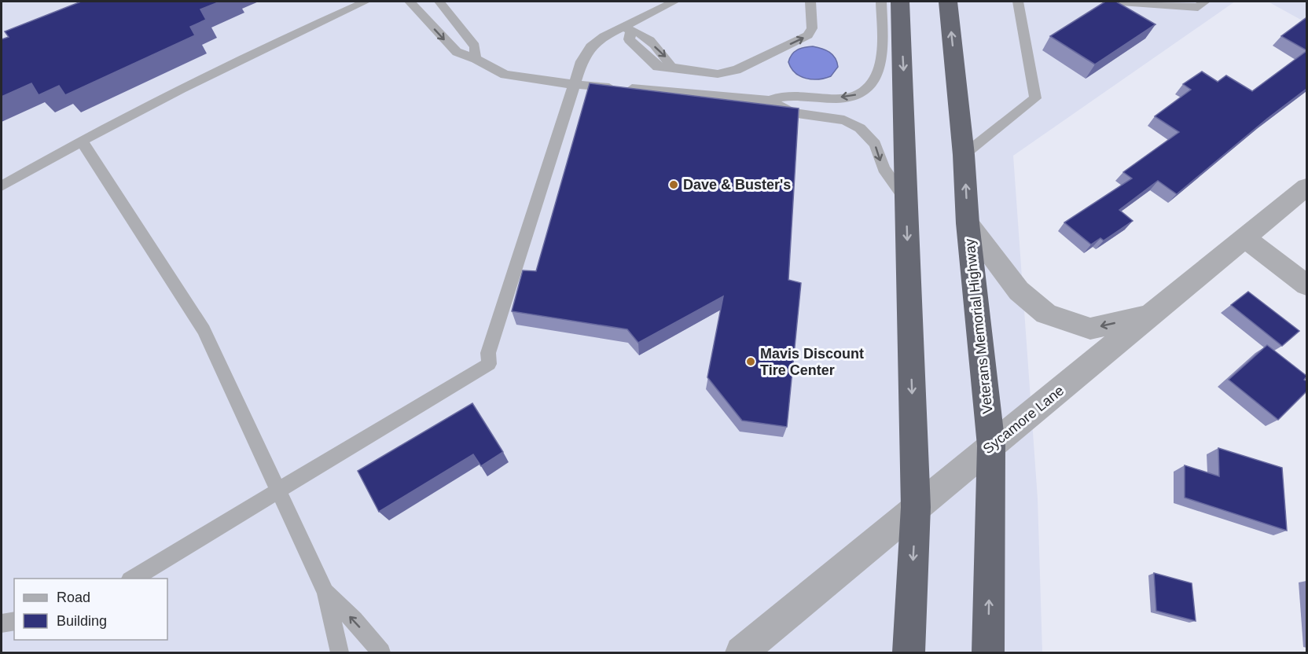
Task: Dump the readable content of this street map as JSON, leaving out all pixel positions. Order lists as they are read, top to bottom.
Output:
{
  "streets": {
    "highway": ["Veterans Memorial Highway"],
    "street": ["Sycamore Lane"]
  },
  "crossings": [
    ["Veterans Memorial Highway", "Sycamore Lane"]
  ],
  "places": ["Dave & Buster's", "Mavis Discount Tire Center"],
  "legend": ["Road", "Building"]
}
